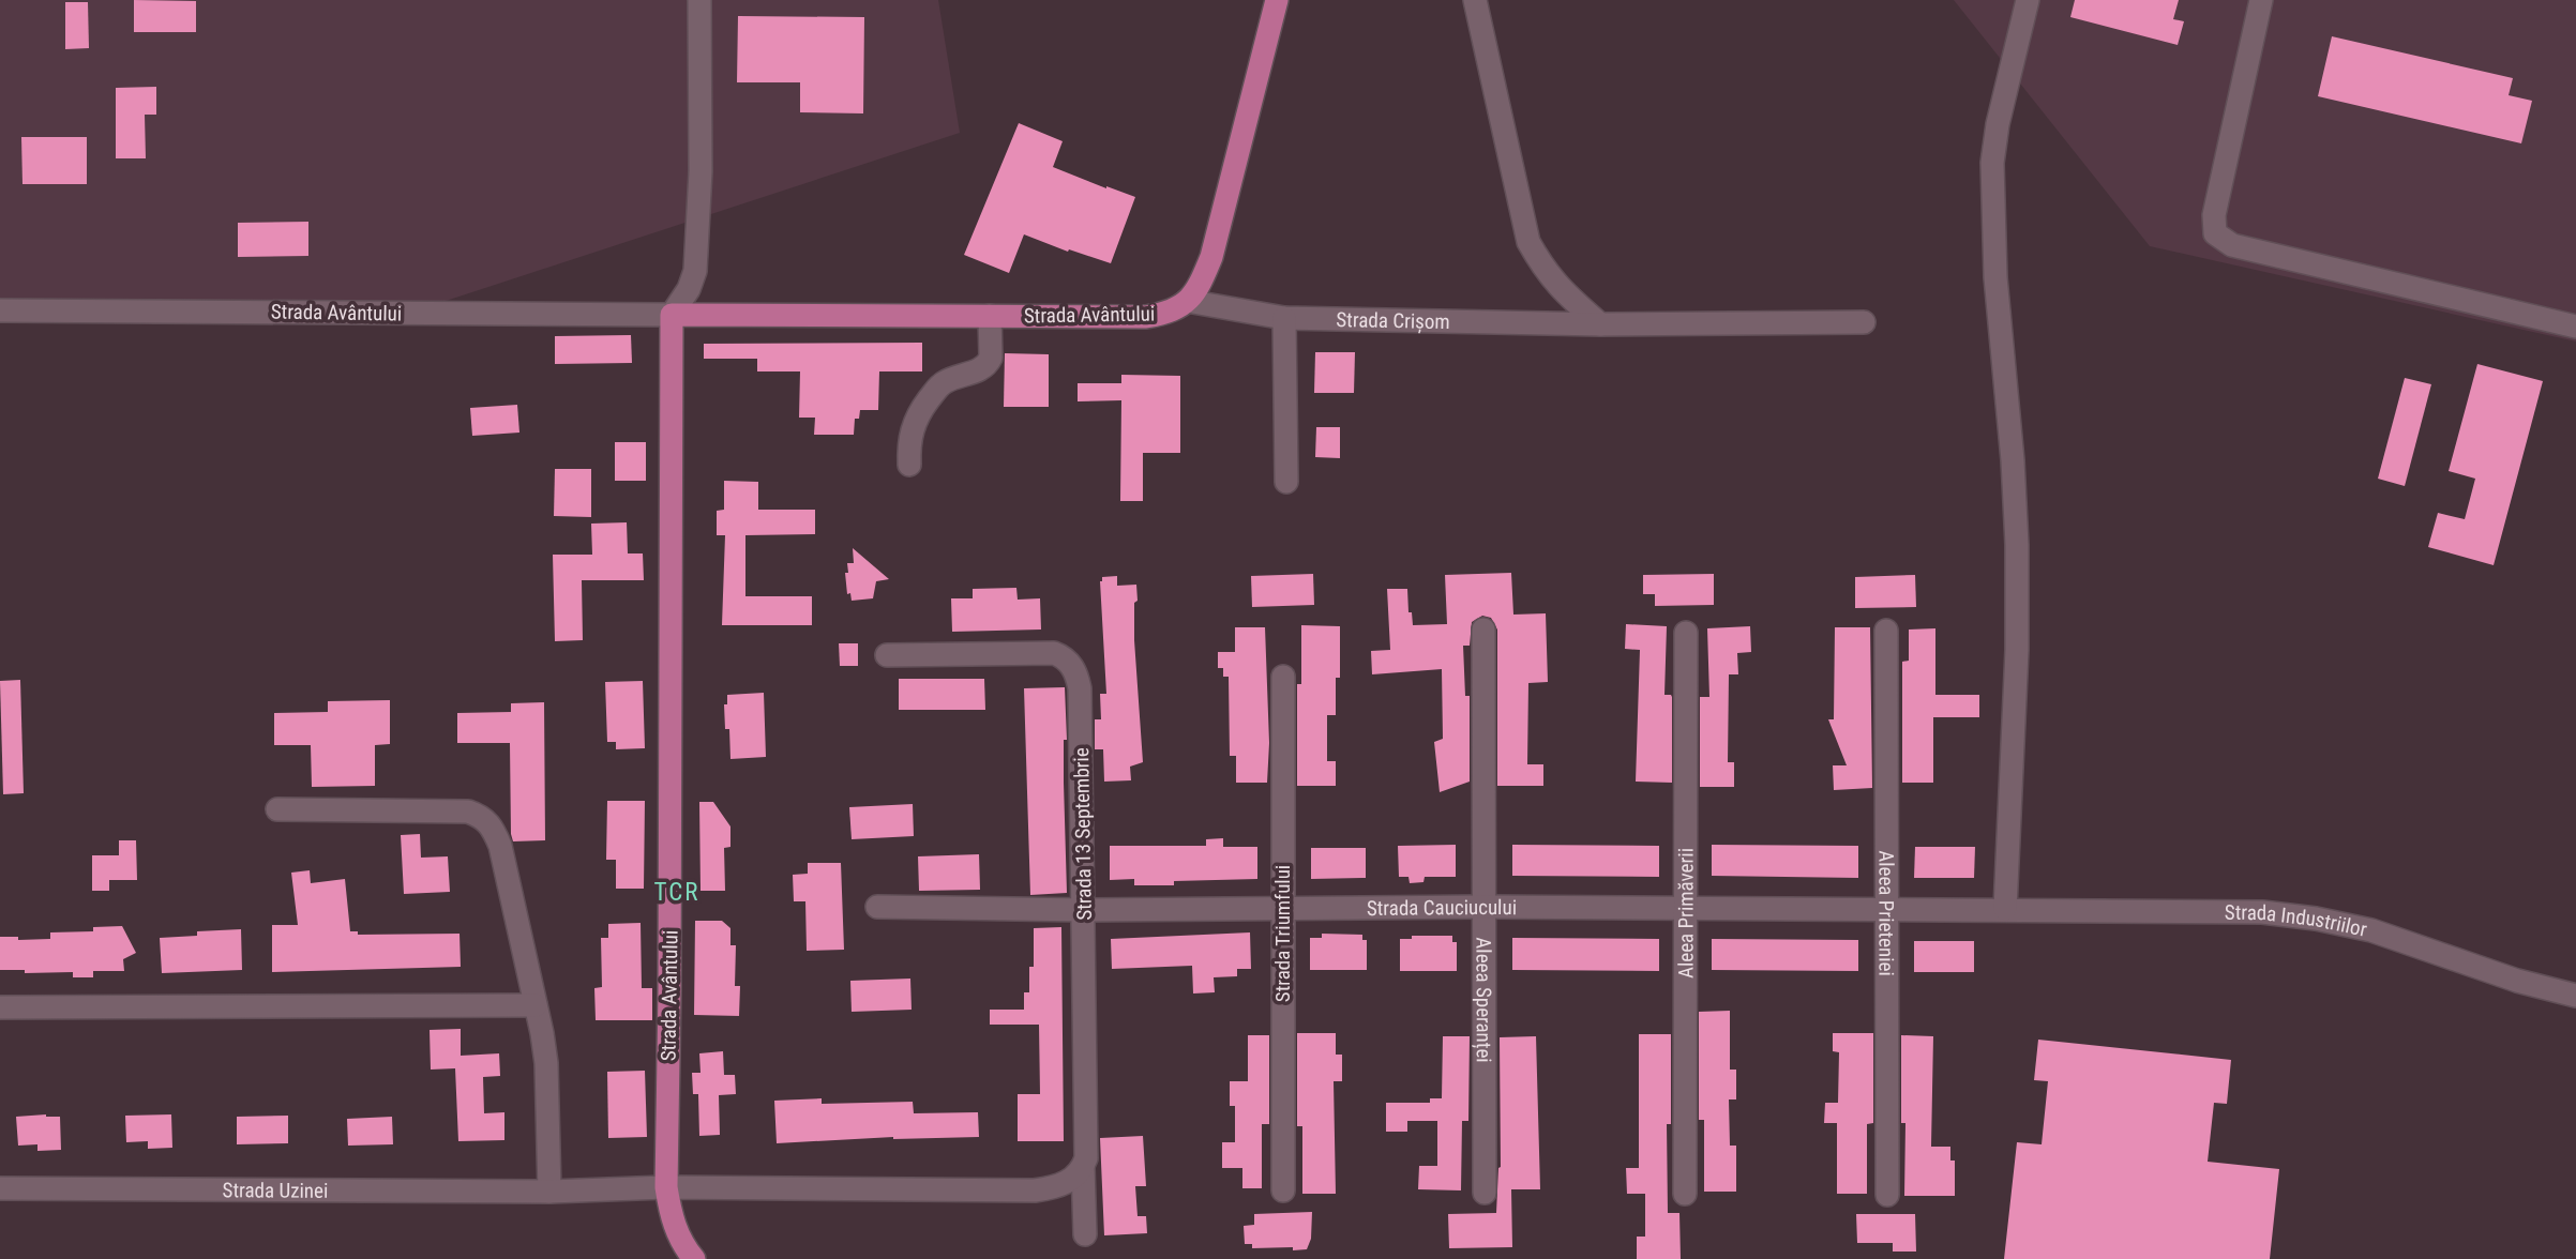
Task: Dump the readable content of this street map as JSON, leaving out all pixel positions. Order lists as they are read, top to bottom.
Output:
{
  "streets": {
    "main road": ["Strada Avântului"],
    "street": [
      "Strada Crișom",
      "Strada 13 Septembrie",
      "Strada Cauciucului",
      "Aleea Primăverii",
      "Aleea Prieteniei",
      "Strada Industriilor",
      "Strada Triumfului",
      "Aleea Speranței",
      "Strada Uzinei"
    ]
  },
  "crossings": [
    ["Strada Avântului", "Strada Crișom"],
    ["Strada Avântului", "Strada Uzinei"],
    ["Strada 13 Septembrie", "Strada Cauciucului"],
    ["Strada Cauciucului", "Aleea Primăverii"],
    ["Strada Cauciucului", "Aleea Prieteniei"],
    ["Strada Cauciucului", "Strada Industriilor"],
    ["Strada Cauciucului", "Strada Triumfului"],
    ["Strada Cauciucului", "Aleea Speranței"]
  ],
  "districts": ["TCR"]
}
